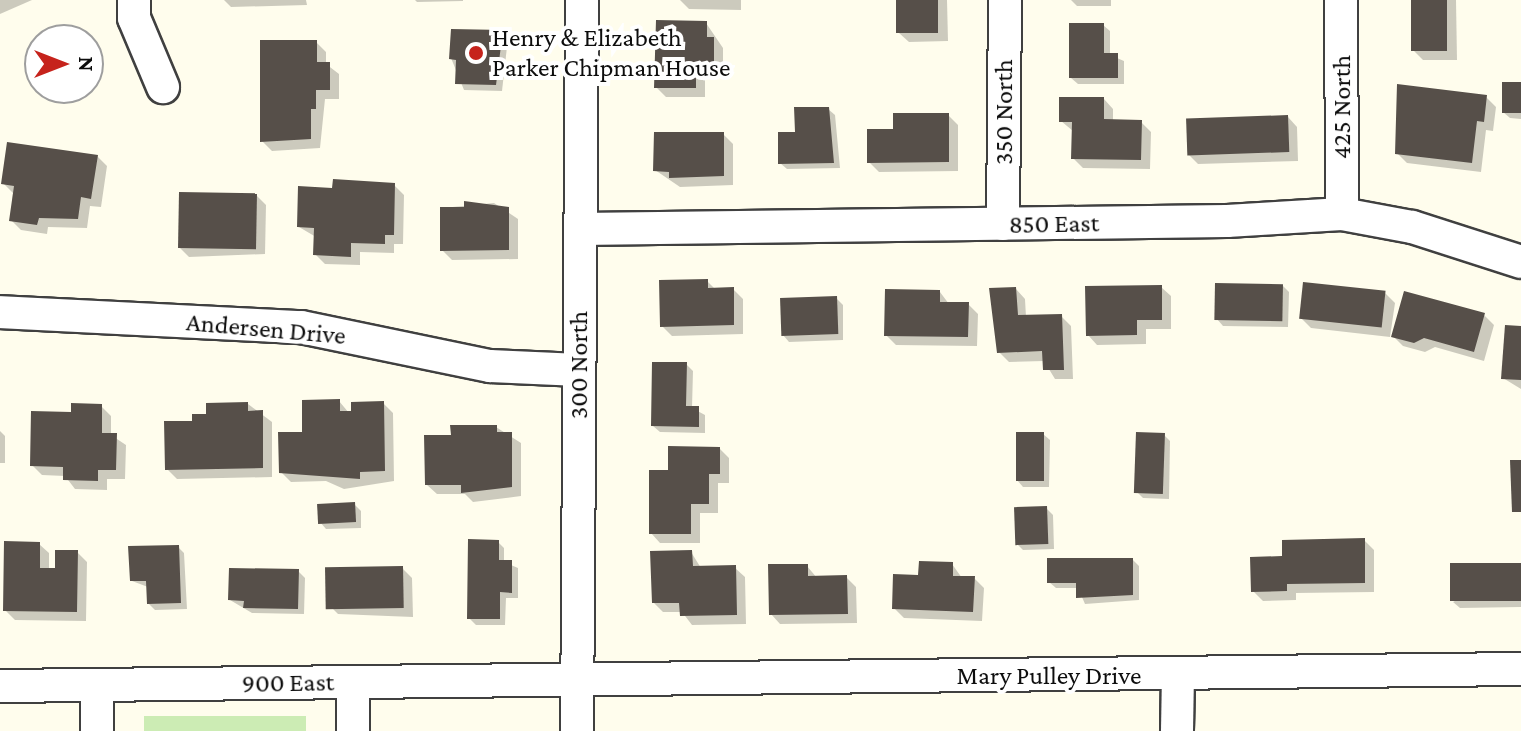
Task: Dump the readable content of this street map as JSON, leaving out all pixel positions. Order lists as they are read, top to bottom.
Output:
{
  "streets": {
    "street": [
      "425 North",
      "350 North",
      "850 East",
      "Andersen Drive",
      "300 North",
      "Mary Pulley Drive",
      "900 East"
    ]
  },
  "crossings": [
    ["425 North", "850 East"],
    ["350 North", "850 East"],
    ["850 East", "300 North"],
    ["Andersen Drive", "300 North"],
    ["300 North", "Mary Pulley Drive"],
    ["300 North", "900 East"],
    ["Mary Pulley Drive", "900 East"]
  ],
  "places": ["Henry & Elizabeth Parker Chipman House"],
  "north": "right"
}
